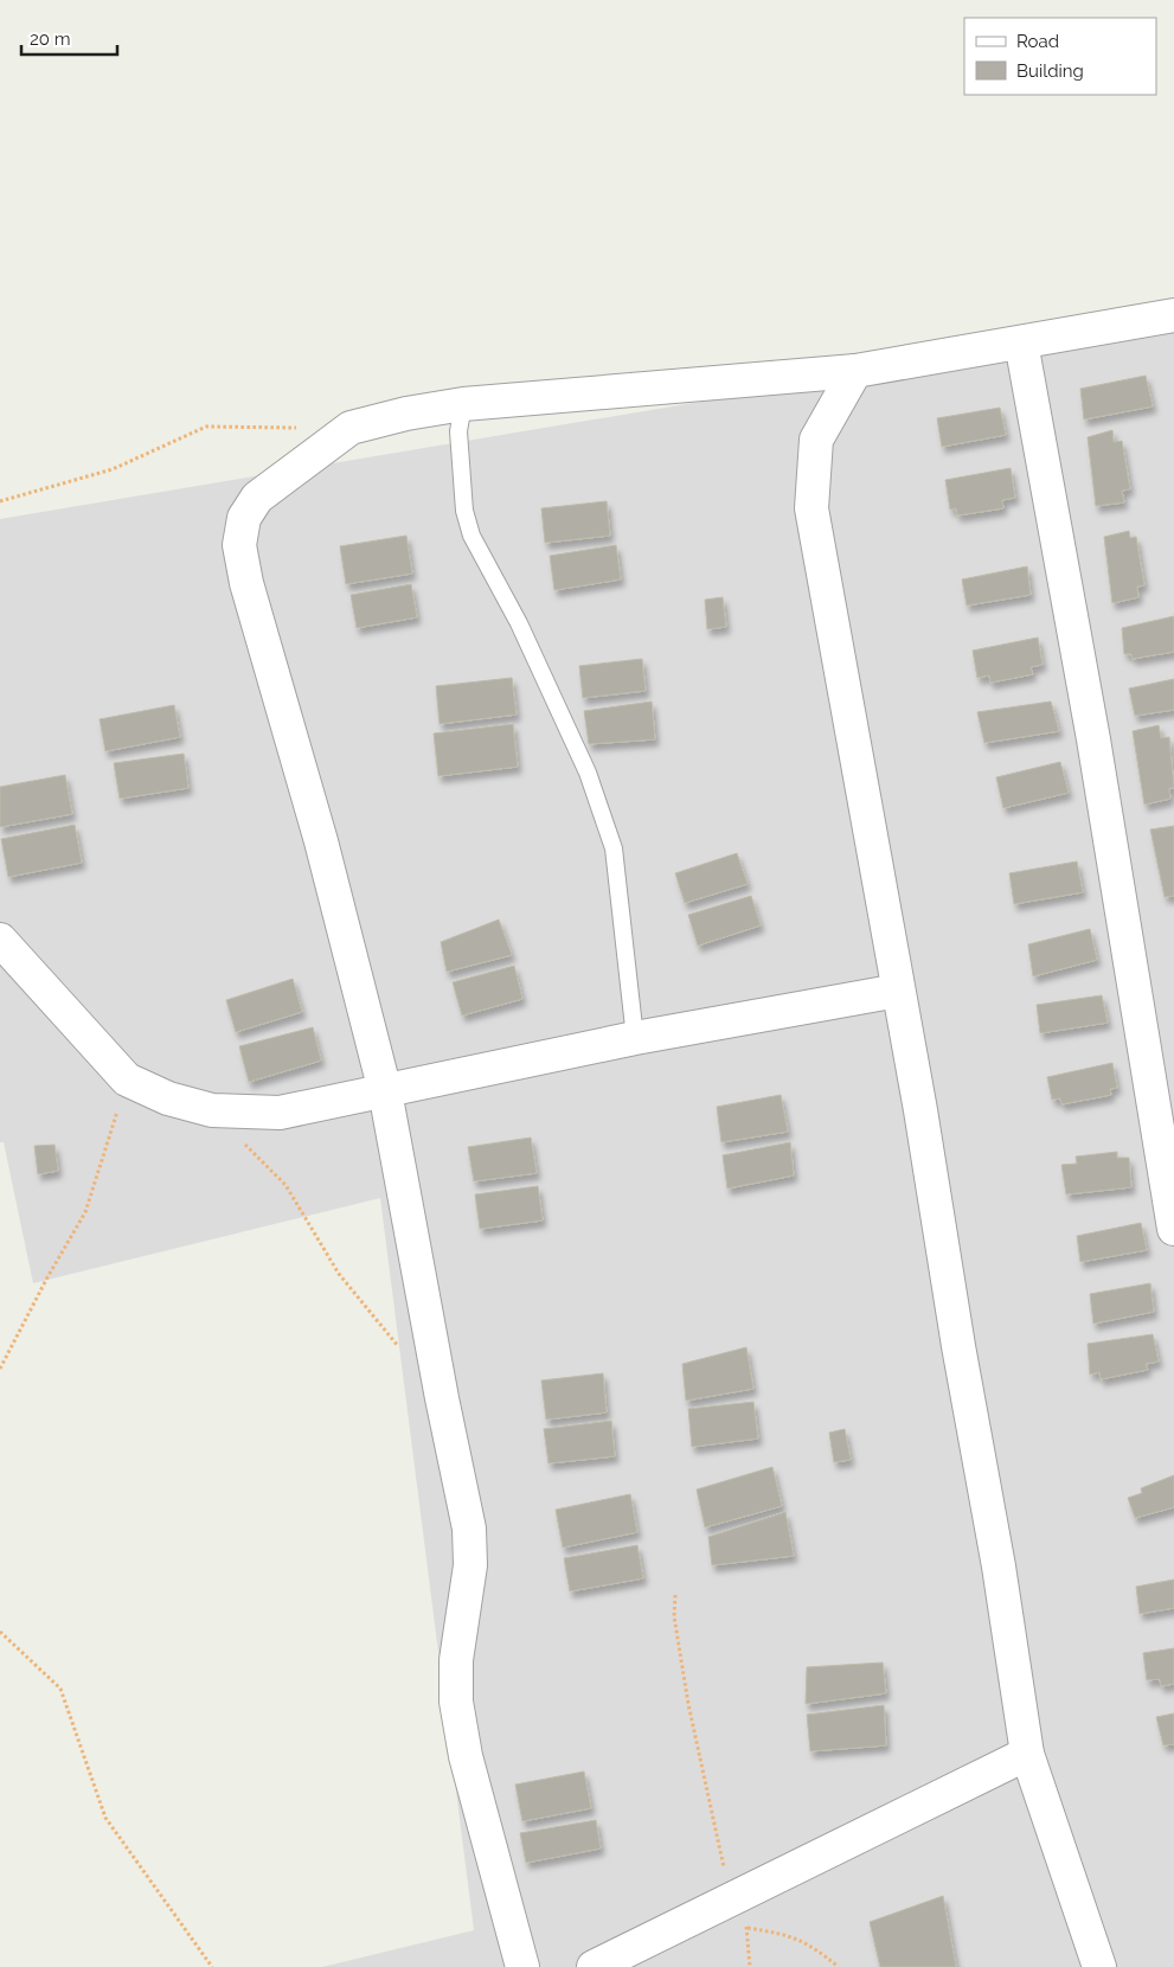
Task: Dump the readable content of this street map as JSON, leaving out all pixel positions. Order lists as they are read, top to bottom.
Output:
{
  "legend": ["Road", "Building"],
  "scale_bar": "20 m"
}
